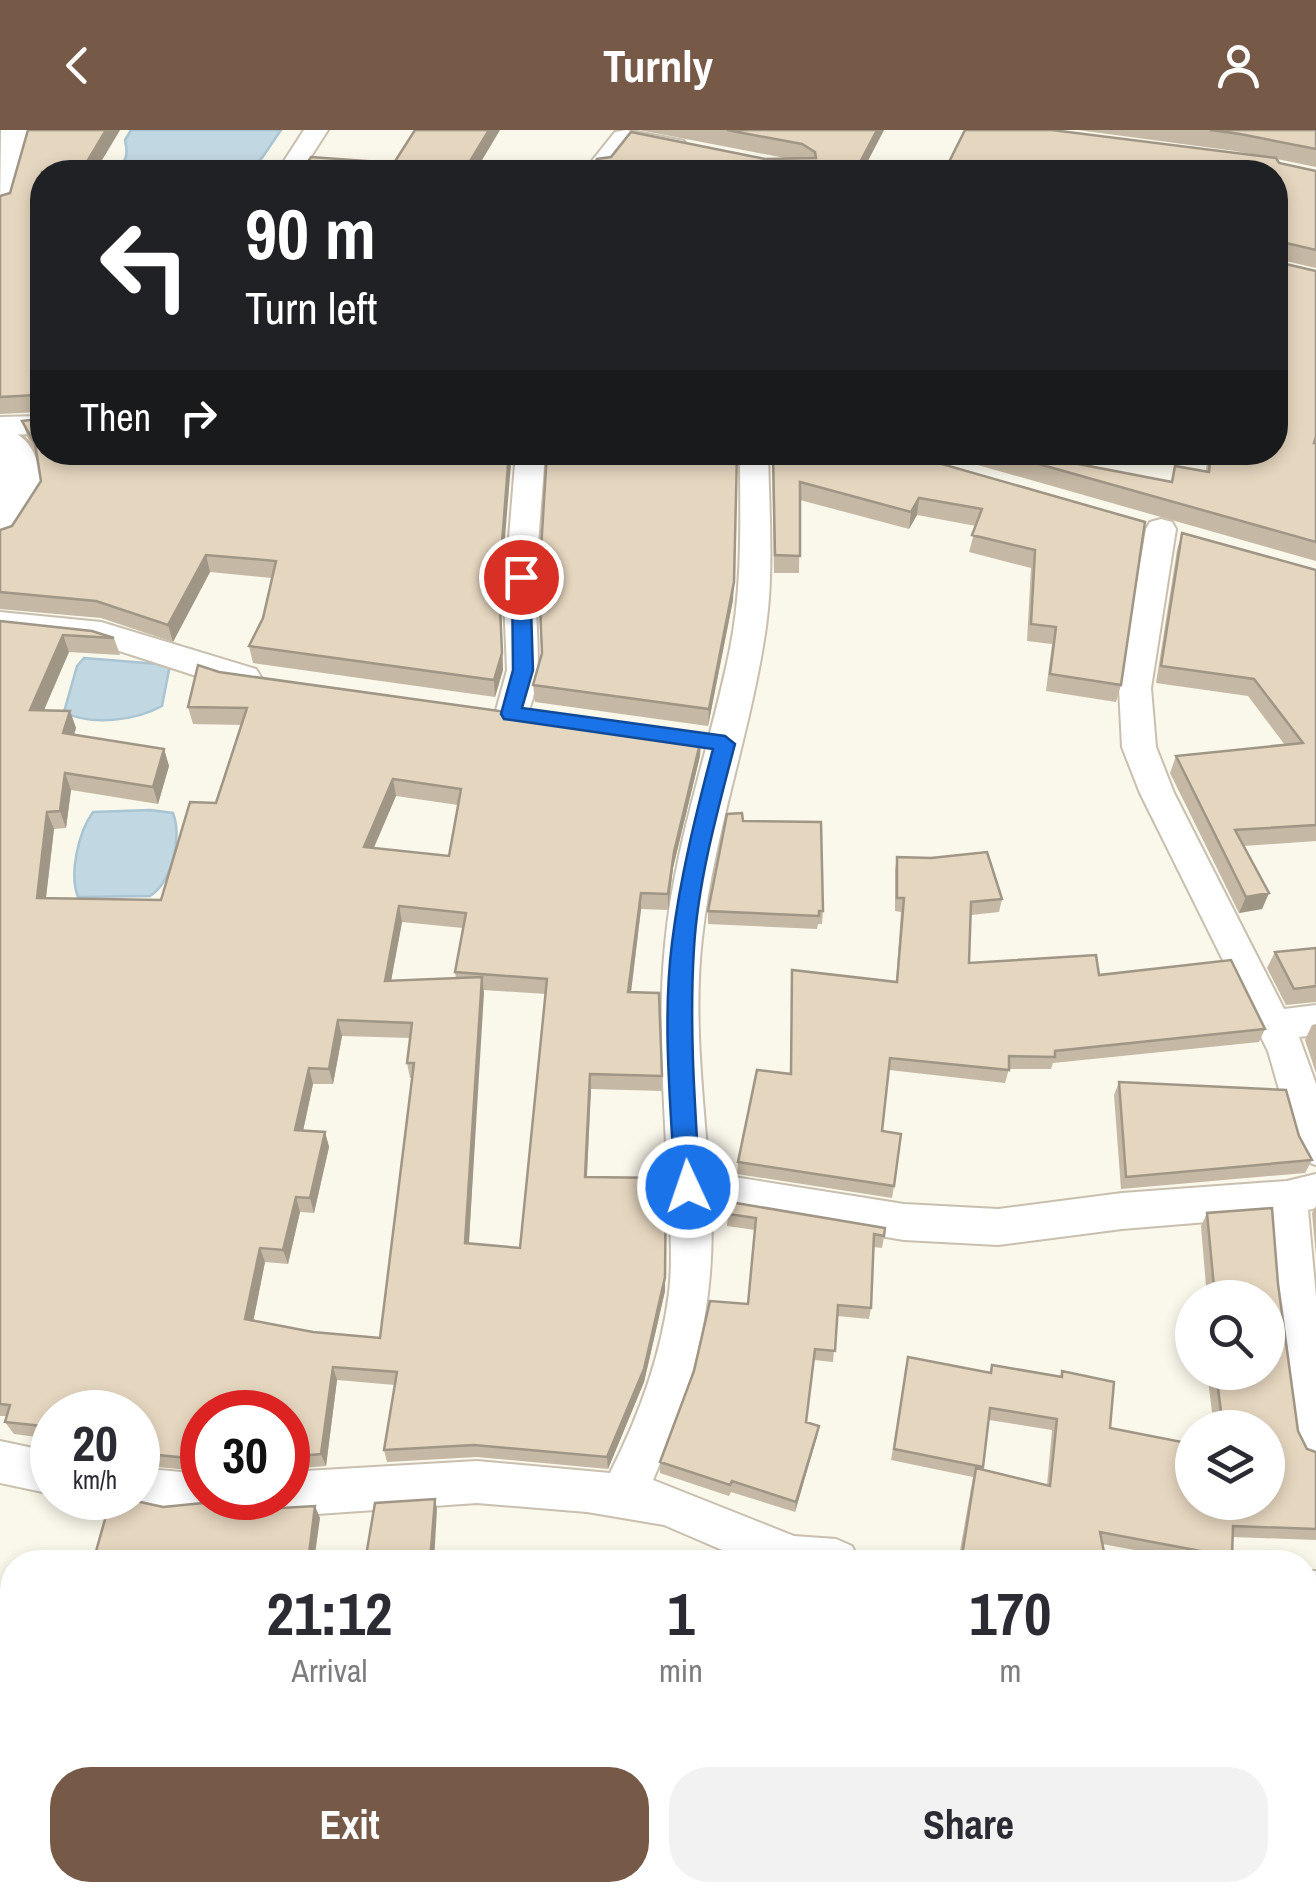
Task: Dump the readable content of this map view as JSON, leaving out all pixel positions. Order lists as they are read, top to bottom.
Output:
{
  "page": {
    "header": "Turnly",
    "turn": ["90 m", "Turn left"],
    "then": "Then",
    "speed": "20 km/h",
    "limit": "30",
    "eta": [
      "21:12",
      "Arrival",
      "1",
      "min",
      "170",
      "m"
    ],
    "buttons": ["Exit", "Share"]
  }
}
